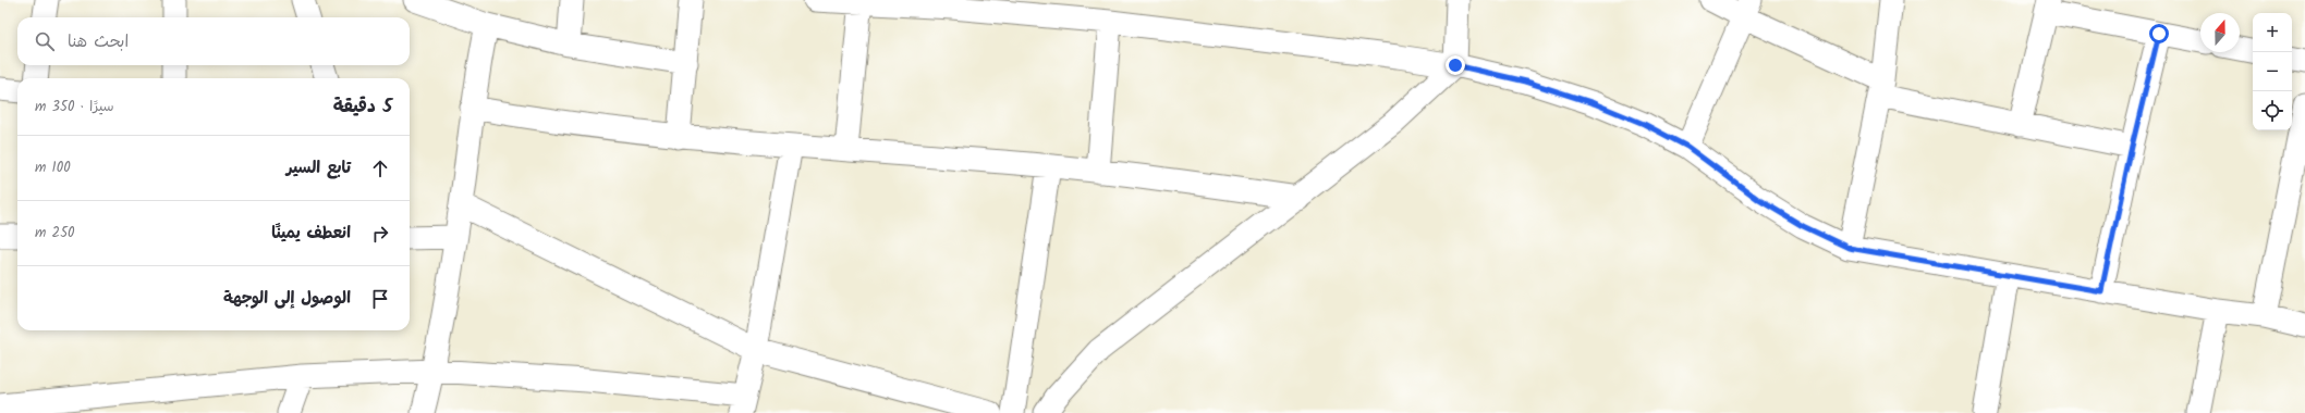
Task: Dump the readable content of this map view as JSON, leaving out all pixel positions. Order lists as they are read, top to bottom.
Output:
{
  "north": "top",
  "page": {
    "map_buttons": ["+", "−"],
    "search": "ابحث هنا",
    "heading": ["5 دقيقة", "سيرًا · 350 m"],
    "list": [
      ["تابع السير", "100 m"],
      ["انعطف يمينًا", "250 m"],
      "الوصول إلى الوجهة"
    ]
  }
}
